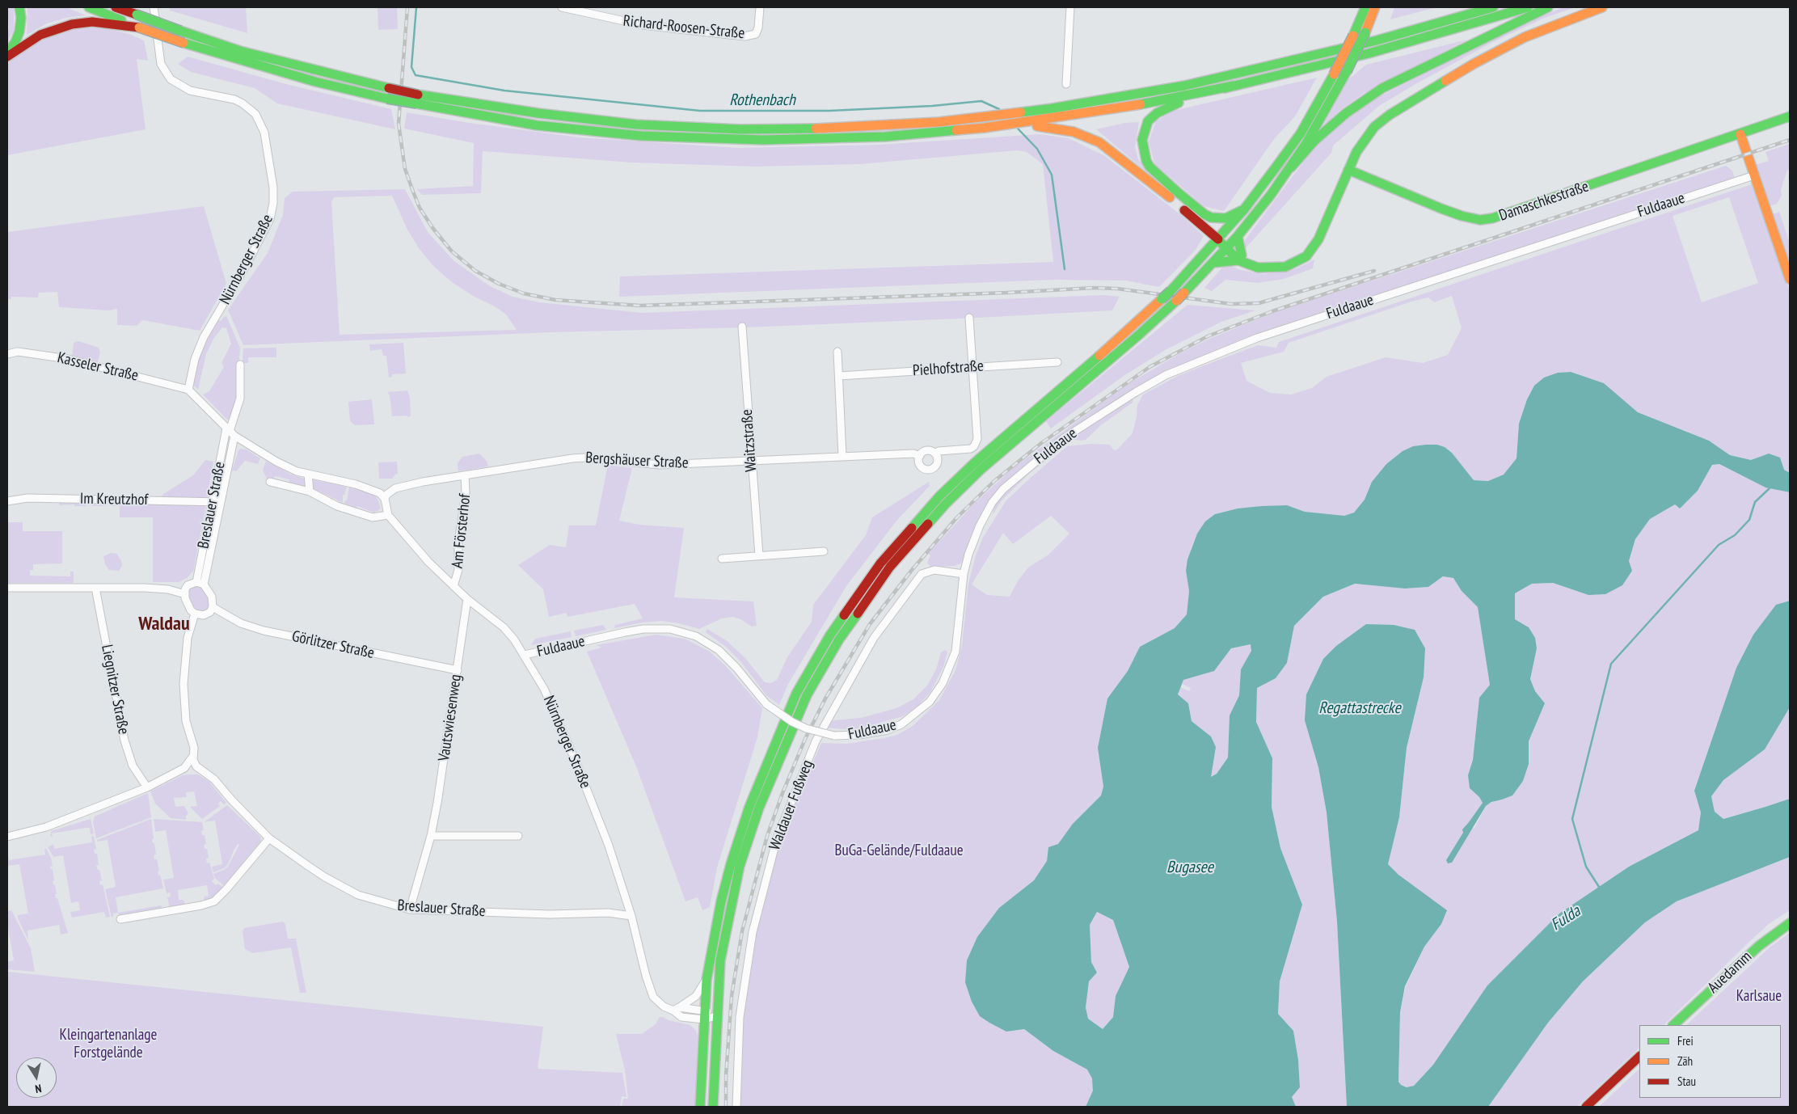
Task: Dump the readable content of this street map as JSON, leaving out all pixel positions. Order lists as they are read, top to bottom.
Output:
{
  "streets": {
    "main road": ["Damaschkestraße", "Auedamm"],
    "street": [
      "Richard-Roosen-Straße",
      "Fuldaaue",
      "Nürnberger Straße",
      "Kasseler Straße",
      "Pielhofstraße",
      "Waitzstraße",
      "Bergshäuser Straße",
      "Im Kreutzhof",
      "Breslauer Straße",
      "Am Försterhof",
      "Görlitzer Straße",
      "Liegnitzer Straße",
      "Vautswiesenweg",
      "Waldauer Fußweg"
    ]
  },
  "crossings": [
    ["Fuldaaue", "Nürnberger Straße"],
    ["Fuldaaue", "Waldauer Fußweg"],
    ["Nürnberger Straße", "Kasseler Straße"],
    ["Nürnberger Straße", "Bergshäuser Straße"],
    ["Nürnberger Straße", "Breslauer Straße"],
    ["Nürnberger Straße", "Am Försterhof"],
    ["Nürnberger Straße", "Vautswiesenweg"],
    ["Waitzstraße", "Bergshäuser Straße"],
    ["Bergshäuser Straße", "Am Försterhof"],
    ["Im Kreutzhof", "Breslauer Straße"],
    ["Breslauer Straße", "Görlitzer Straße"],
    ["Breslauer Straße", "Vautswiesenweg"],
    ["Görlitzer Straße", "Vautswiesenweg"]
  ],
  "districts": ["Waldau"],
  "water": [
    "Rothenbach",
    "Regattastrecke",
    "Bugasee",
    "Fulda"
  ],
  "parks": ["BuGa-Gelände/Fuldaaue", "Karlsaue", "Kleingartenanlage Forstgelände"],
  "legend": ["Frei", "Zäh", "Stau"],
  "north": "bottom"
}
